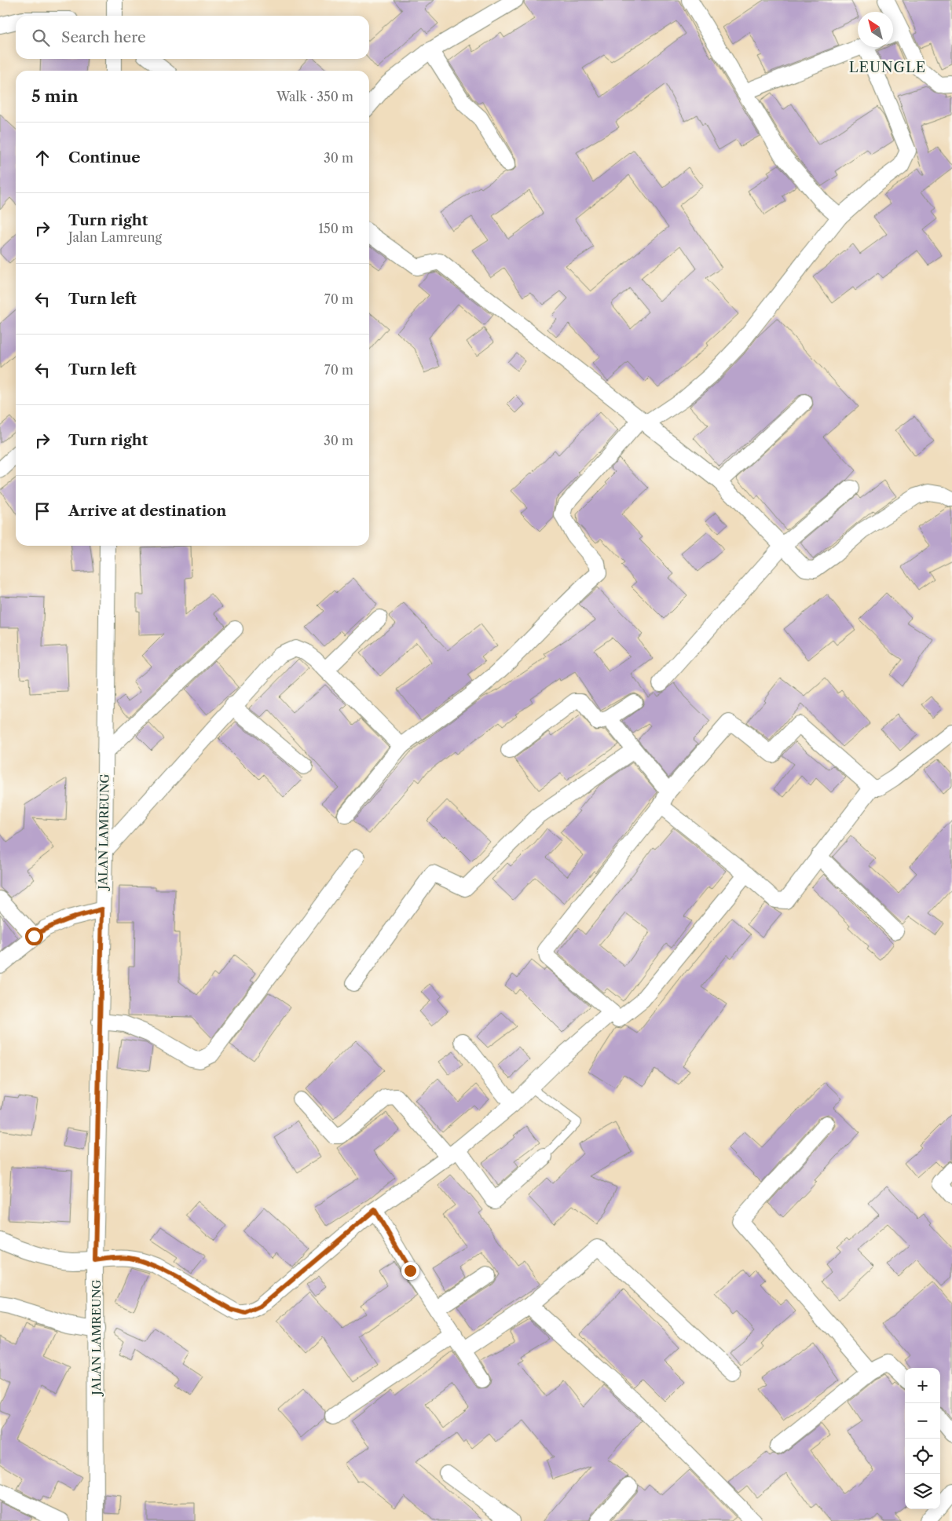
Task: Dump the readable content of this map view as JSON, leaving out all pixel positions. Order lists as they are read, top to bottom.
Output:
{
  "streets": {
    "street": ["JALAN LAMREUNG"]
  },
  "districts": ["LEUNGLE"],
  "north": "top left",
  "page": {
    "search": "Search here",
    "heading": ["5 min", "Walk · 350 m"],
    "list": [
      ["Continue", "30 m"],
      ["Turn right", "Jalan Lamreung", "150 m"],
      ["Turn left", "70 m"],
      ["Turn left", "70 m"],
      ["Turn right", "30 m"],
      "Arrive at destination"
    ],
    "map_buttons": ["+", "−"]
  }
}
